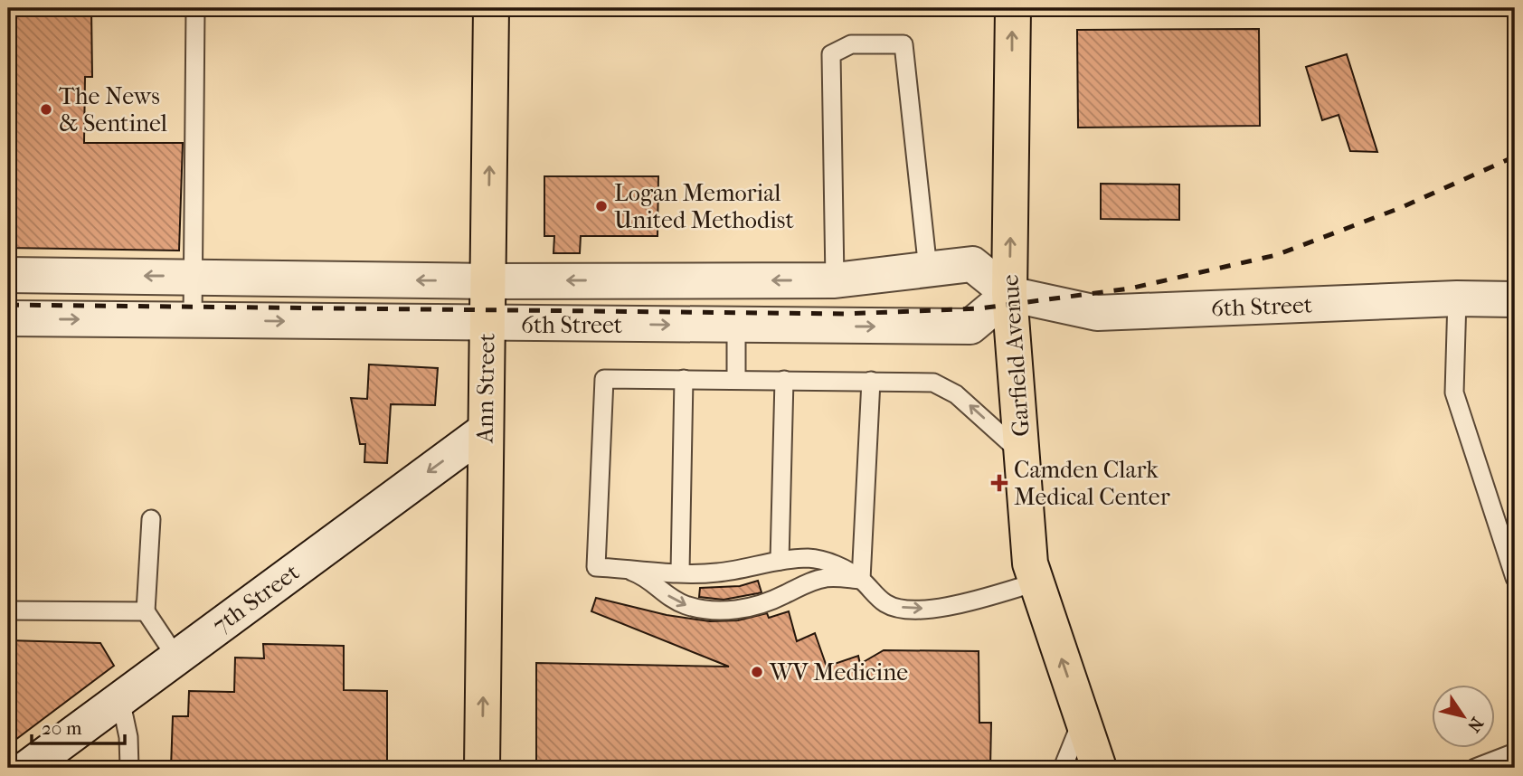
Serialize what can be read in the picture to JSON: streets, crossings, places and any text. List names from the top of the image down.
{
  "streets": {
    "main road": ["Garfield Avenue", "Ann Street"],
    "street": ["6th Street", "7th Street"]
  },
  "crossings": [
    ["6th Street", "Garfield Avenue"],
    ["6th Street", "Ann Street"],
    ["Ann Street", "7th Street"]
  ],
  "one_way": ["Garfield Avenue", "Ann Street", "7th Street"],
  "places": {
    "other": ["The News & Sentinel", "Logan Memorial United Methodist", "WV Medicine"],
    "health": ["Camden Clark Medical Center"]
  },
  "scale_bar": "20 m",
  "north": "bottom right"
}
